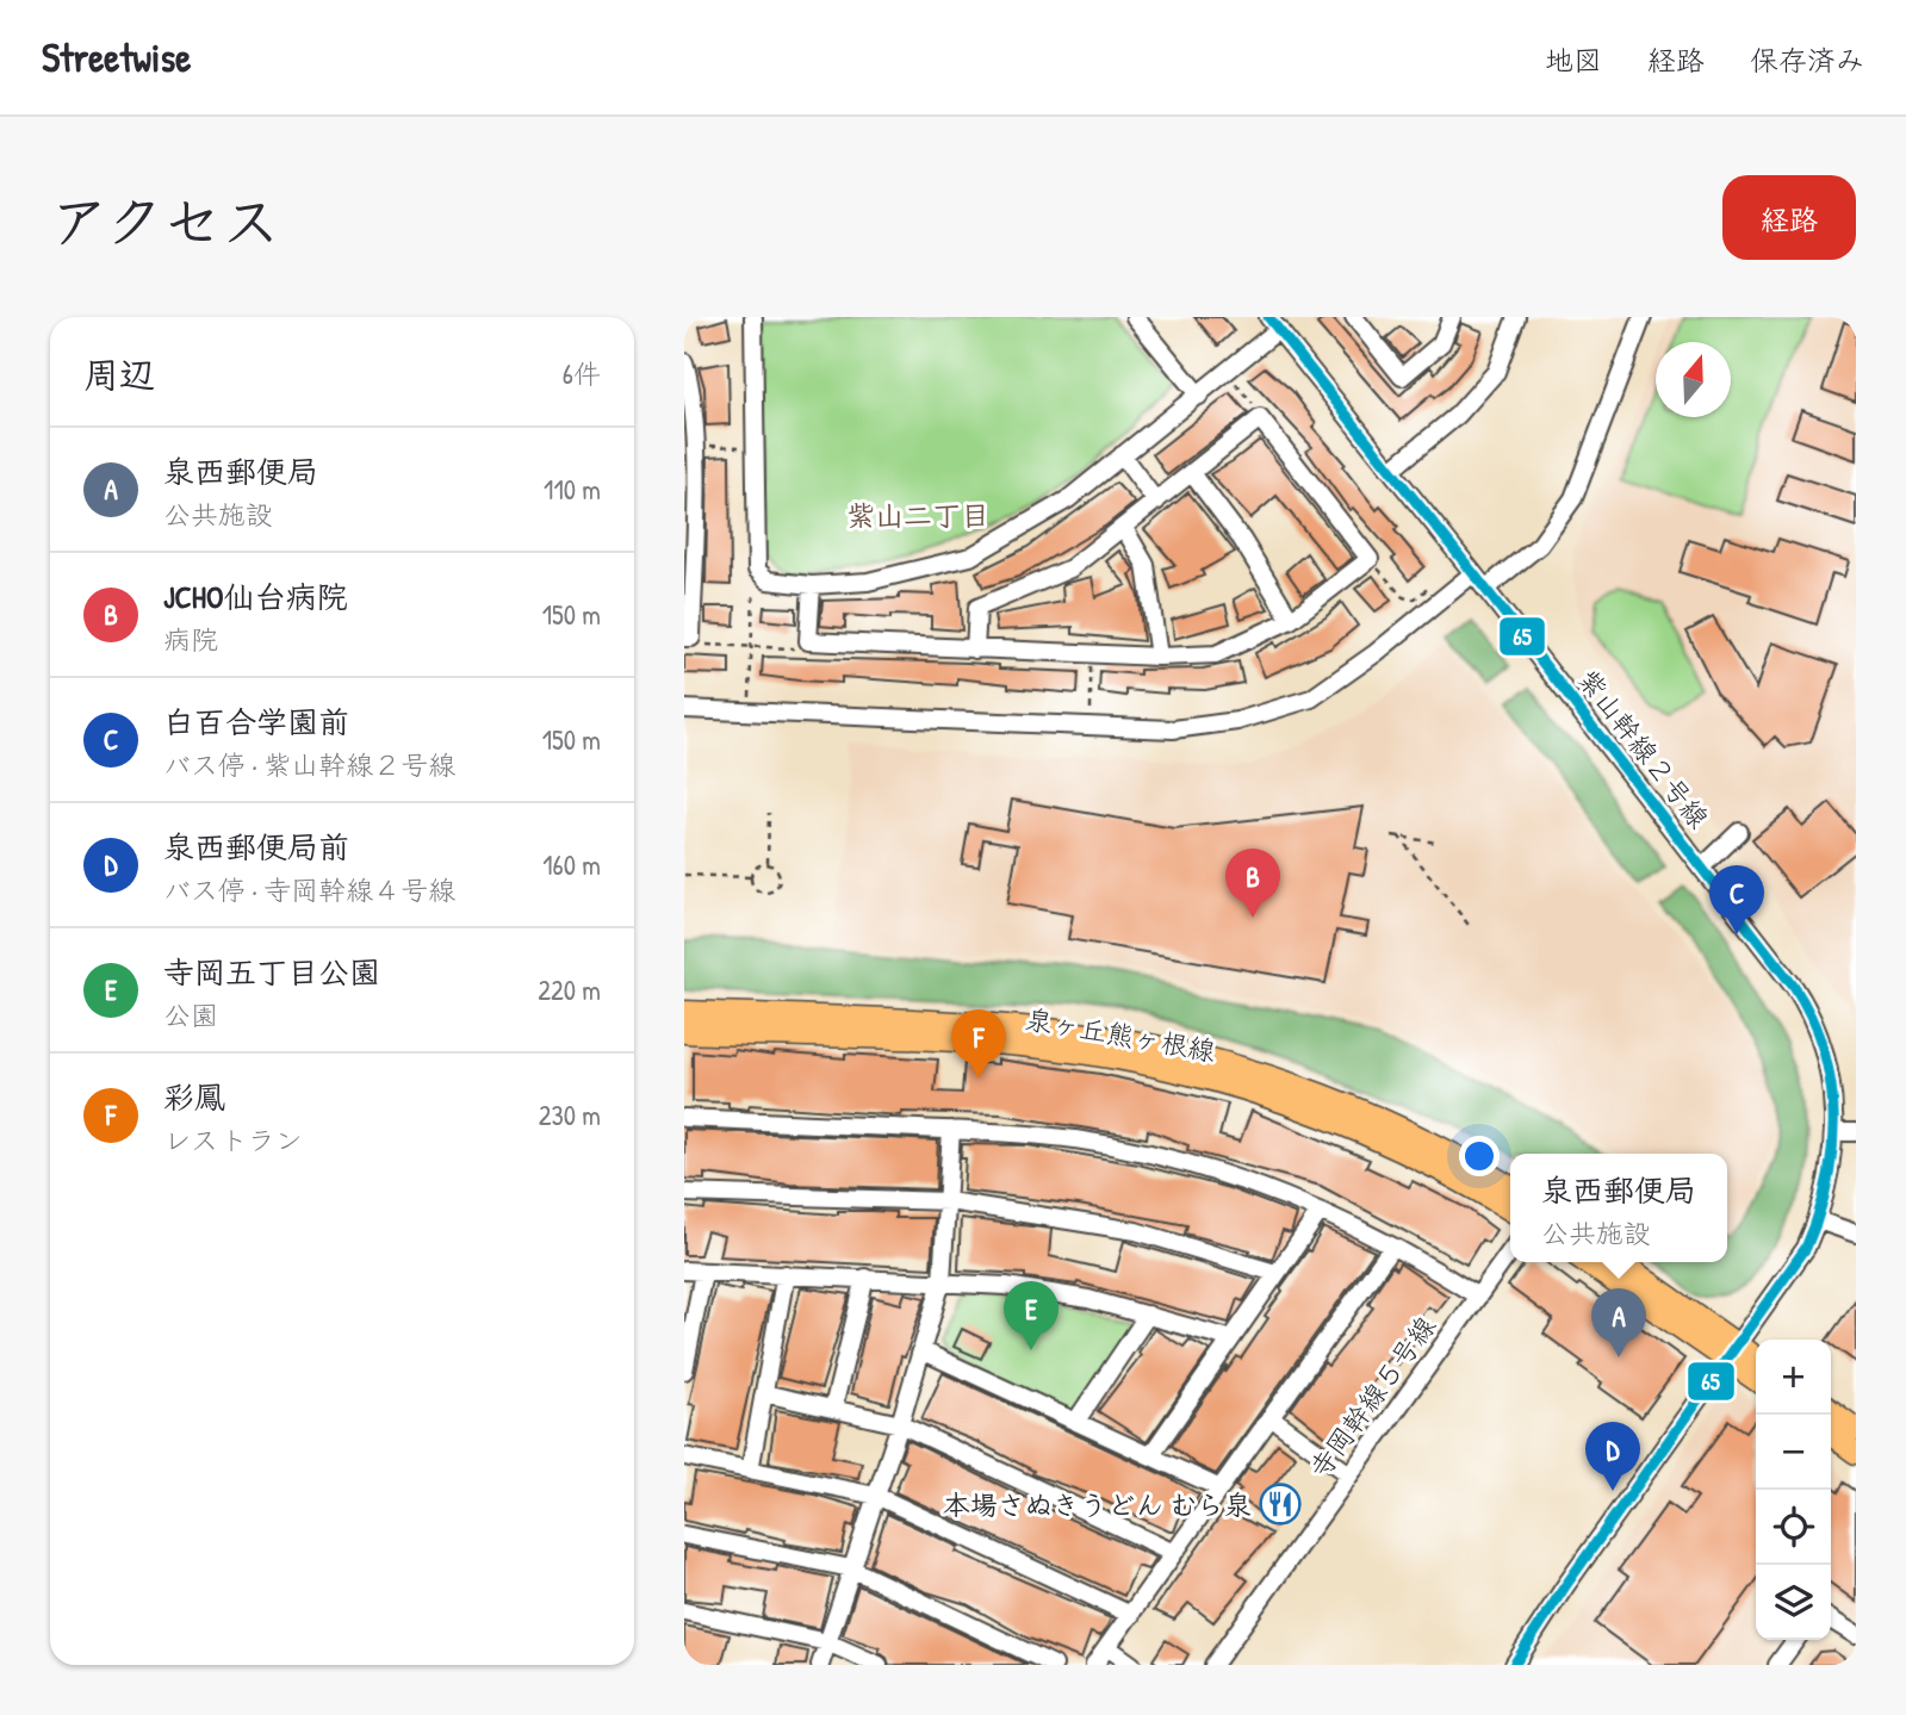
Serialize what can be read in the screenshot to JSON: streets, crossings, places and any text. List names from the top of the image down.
{
  "streets": {
    "main road": ["泉ヶ丘熊ヶ根線"],
    "street": ["紫山幹線２号線", "寺岡幹線５号線"]
  },
  "districts": ["紫山二丁目"],
  "places": {
    "restaurant": ["本場さぬきうどん むら泉"]
  },
  "lines": ["transit line 65"],
  "north": "top",
  "page": {
    "header": "Streetwise",
    "nav": ["地図", "経路", "保存済み"],
    "title": "アクセス",
    "buttons": "経路",
    "heading": ["周辺", "6件"],
    "list": [
      {
        "mark": "A",
        "name": "泉西郵便局",
        "note": "公共施設",
        "value": "110 m"
      },
      {
        "mark": "B",
        "name": "JCHO仙台病院",
        "note": "病院",
        "value": "150 m"
      },
      {
        "mark": "C",
        "name": "白百合学園前",
        "note": "バス停 · 紫山幹線２号線",
        "value": "150 m"
      },
      {
        "mark": "D",
        "name": "泉西郵便局前",
        "note": "バス停 · 寺岡幹線４号線",
        "value": "160 m"
      },
      {
        "mark": "E",
        "name": "寺岡五丁目公園",
        "note": "公園",
        "value": "220 m"
      },
      {
        "mark": "F",
        "name": "彩鳳",
        "note": "レストラン",
        "value": "230 m"
      }
    ],
    "pins": [
      "B",
      "C",
      "F",
      "E",
      "A",
      "D"
    ],
    "popup": ["泉西郵便局", "公共施設"],
    "map_buttons": ["+", "−"]
  }
}
